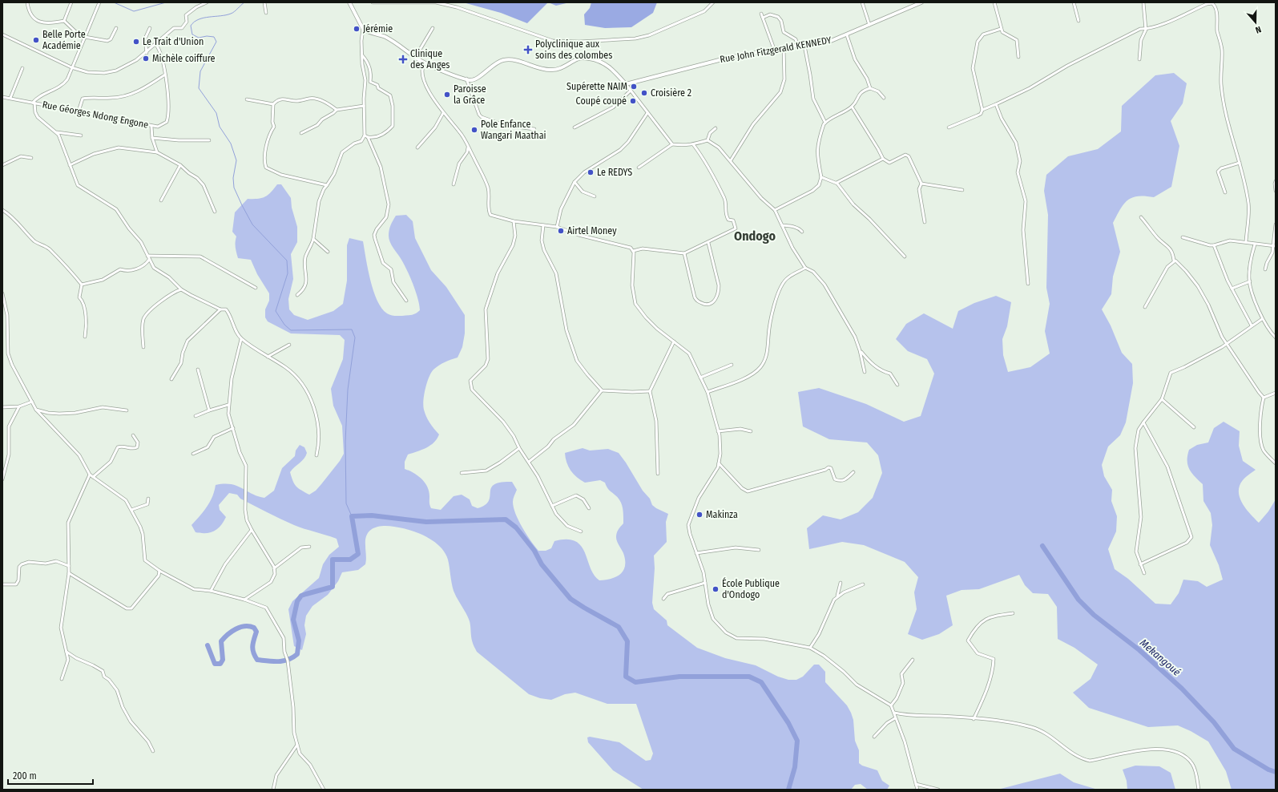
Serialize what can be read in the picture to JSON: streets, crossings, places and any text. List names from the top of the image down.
{
  "streets": {
    "street": ["Rue John Fitzgerald KENNEDY", "Rue Géorges Ndong Engone"]
  },
  "districts": ["Ondogo"],
  "water": ["Mekangoué"],
  "places": {
    "other": [
      "Jérémie",
      "Belle Porte Académie",
      "Le Trait d'Union",
      "Michèle coiffure",
      "Supérette NAIM",
      "Croisière 2",
      "Paroisse la Grâce",
      "Coupé coupé",
      "Pole Enfance Wangari Maathai",
      "Le REDYS",
      "Airtel Money",
      "Makinza",
      "École Publique d'Ondogo"
    ],
    "health": ["Polyclinique aux soins des colombes", "Clinique des Anges"]
  },
  "scale_bar": "200 m",
  "north": "bottom"
}
